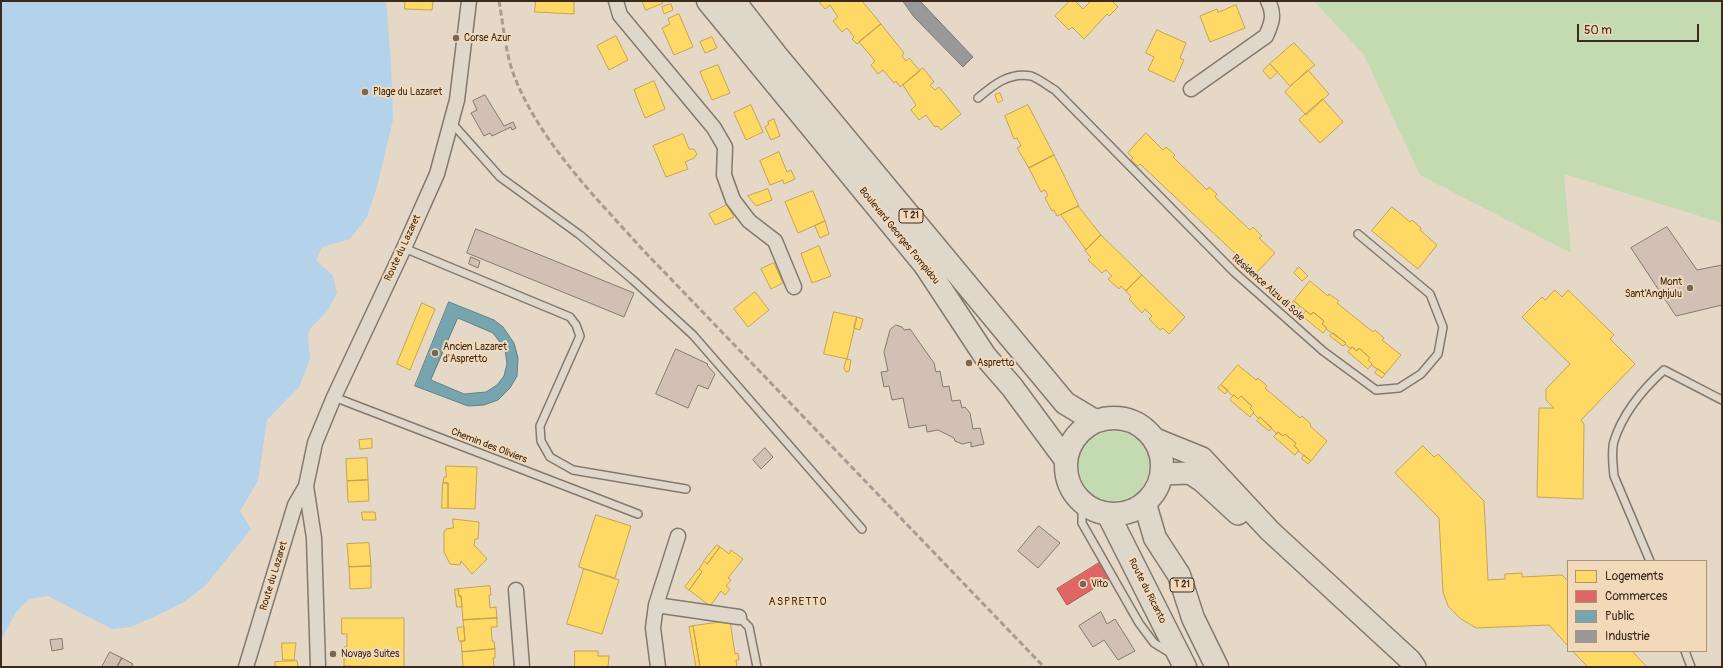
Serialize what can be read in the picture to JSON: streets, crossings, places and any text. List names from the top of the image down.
{
  "streets": {
    "main road": ["T 21", "Boulevard Georges Pompidou", "Route du Ricanto"],
    "street": ["Route du Lazaret"],
    "lane": ["Résidence Alzu di Sole", "Chemin des Oliviers"]
  },
  "crossings": [
    ["T 21", "Boulevard Georges Pompidou"],
    ["T 21", "Route du Ricanto"],
    ["Boulevard Georges Pompidou", "Route du Ricanto"],
    ["Route du Lazaret", "Chemin des Oliviers"]
  ],
  "districts": ["ASPRETTO"],
  "places": [
    "Corse Azur",
    "Plage du Lazaret",
    "Mont Sant’Anghjulu",
    "Ancien Lazaret d'Aspretto",
    "Aspretto",
    "Vito",
    "Novaya Suites"
  ],
  "legend": [
    "Logements",
    "Commerces",
    "Public",
    "Industrie"
  ],
  "scale_bar": "50 m"
}
